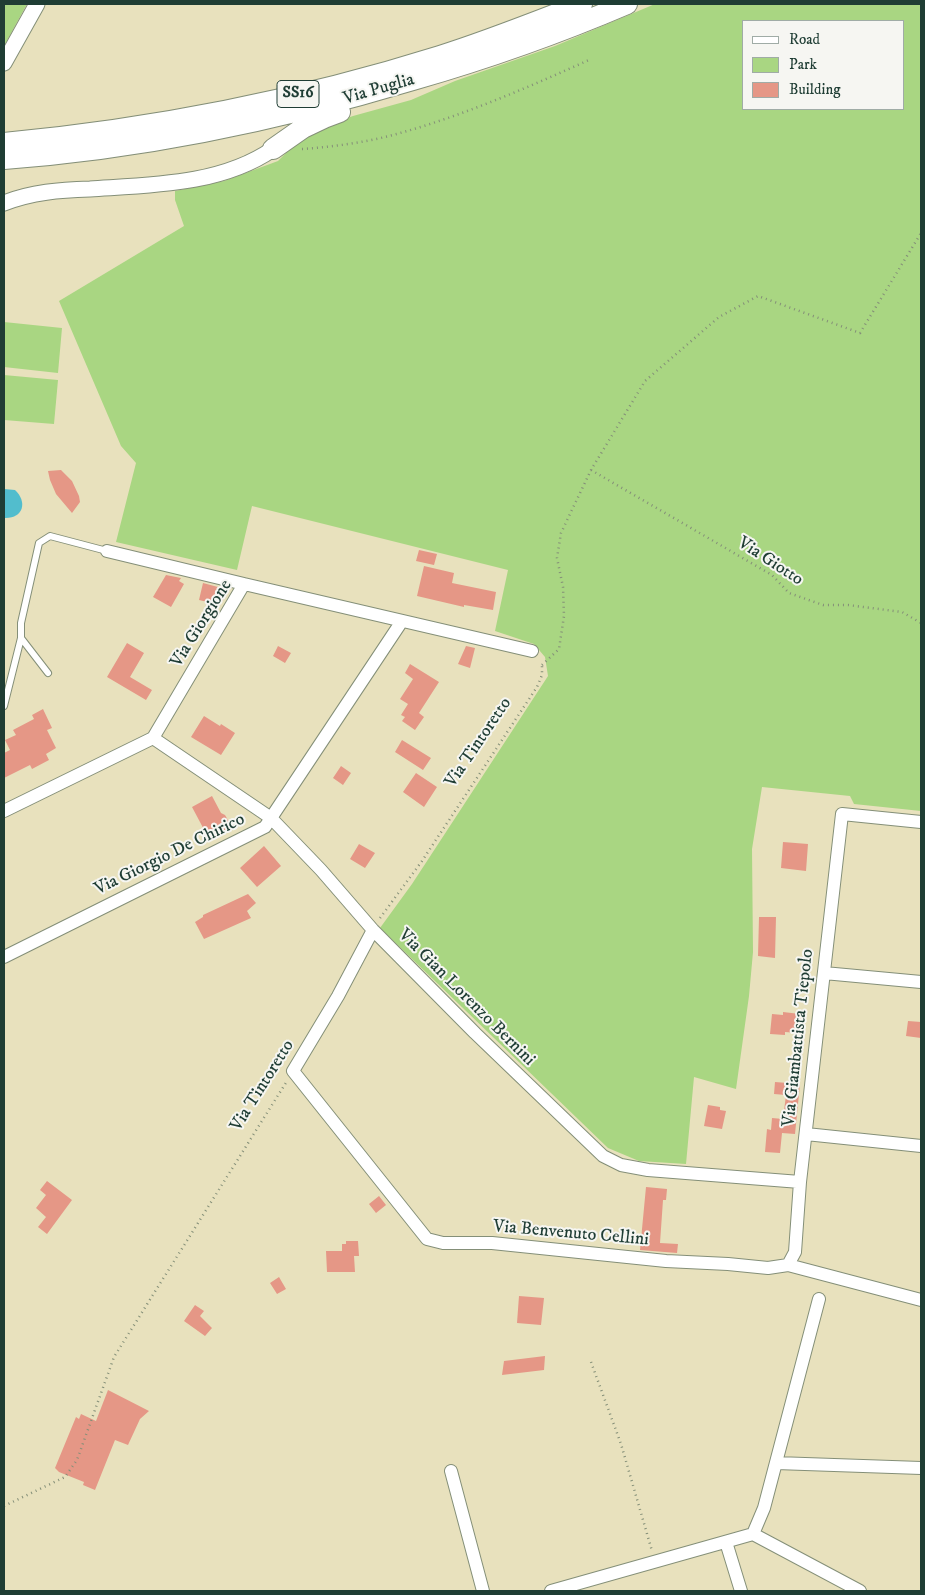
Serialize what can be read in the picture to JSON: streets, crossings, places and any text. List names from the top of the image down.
{
  "streets": {
    "highway": ["Via Puglia", "SS16"],
    "street": [
      "Via Giorgione",
      "Via Tintoretto",
      "Via Giorgio De Chirico",
      "Via Gian Lorenzo Bernini",
      "Via Giambattista Tiepolo",
      "Via Benvenuto Cellini"
    ],
    "path": ["Via Giotto"]
  },
  "crossings": [
    ["Via Giotto", "Via Tintoretto"],
    ["Via Giorgione", "Via Giorgio De Chirico"],
    ["Via Giorgione", "Via Gian Lorenzo Bernini"],
    ["Via Tintoretto", "Via Gian Lorenzo Bernini"],
    ["Via Tintoretto", "Via Benvenuto Cellini"],
    ["Via Giorgio De Chirico", "Via Gian Lorenzo Bernini"],
    ["Via Gian Lorenzo Bernini", "Via Giambattista Tiepolo"],
    ["Via Giambattista Tiepolo", "Via Benvenuto Cellini"]
  ],
  "legend": ["Road", "Park", "Building"]
}
